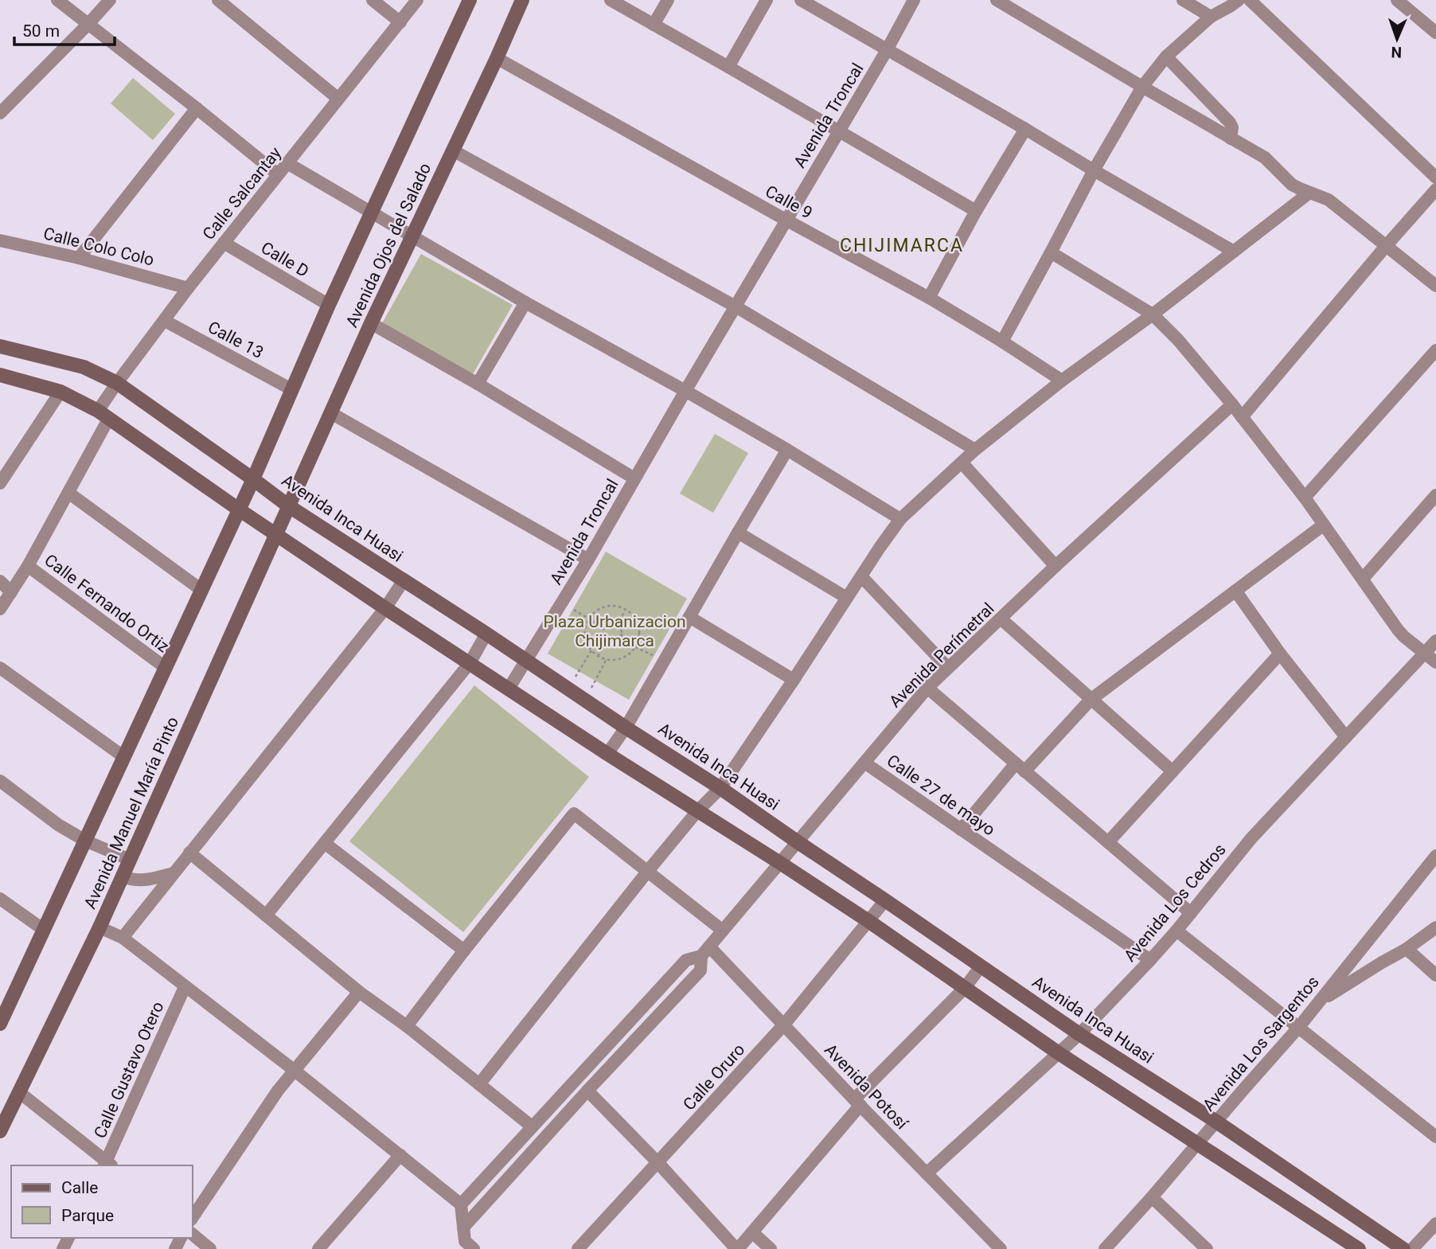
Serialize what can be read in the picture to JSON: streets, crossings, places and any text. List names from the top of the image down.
{
  "streets": {
    "street": [
      "Avenida Troncal",
      "Calle Salcantay",
      "Calle 9",
      "Avenida Ojos del Salado",
      "Calle Colo Colo",
      "Calle D",
      "Calle 13",
      "Avenida Inca Huasi",
      "Calle Fernando Ortiz",
      "Avenida Perímetral",
      "Calle 27 de mayo",
      "Avenida Manuel María Pinto",
      "Avenida Los Cedros",
      "Avenida Los Sargentos",
      "Calle Gustavo Otero",
      "Calle Oruro",
      "Avenida Potosí"
    ]
  },
  "crossings": [
    ["Avenida Troncal", "Calle 9"],
    ["Avenida Troncal", "Avenida Inca Huasi"],
    ["Calle Salcantay", "Calle Colo Colo"],
    ["Calle Salcantay", "Calle D"],
    ["Calle Salcantay", "Calle 13"],
    ["Calle Salcantay", "Avenida Inca Huasi"],
    ["Calle Salcantay", "Calle Fernando Ortiz"],
    ["Calle 9", "Avenida Ojos del Salado"],
    ["Avenida Ojos del Salado", "Calle D"],
    ["Avenida Ojos del Salado", "Calle 13"],
    ["Avenida Ojos del Salado", "Avenida Inca Huasi"],
    ["Avenida Ojos del Salado", "Avenida Manuel María Pinto"],
    ["Avenida Inca Huasi", "Avenida Perímetral"],
    ["Avenida Inca Huasi", "Avenida Manuel María Pinto"],
    ["Avenida Inca Huasi", "Avenida Los Cedros"],
    ["Avenida Inca Huasi", "Avenida Los Sargentos"],
    ["Avenida Inca Huasi", "Calle Oruro"],
    ["Calle Fernando Ortiz", "Avenida Manuel María Pinto"],
    ["Avenida Perímetral", "Calle 27 de mayo"],
    ["Avenida Perímetral", "Avenida Potosí"],
    ["Calle 27 de mayo", "Avenida Los Cedros"],
    ["Avenida Los Cedros", "Avenida Potosí"],
    ["Calle Oruro", "Avenida Potosí"]
  ],
  "districts": ["CHIJIMARCA"],
  "parks": ["Plaza Urbanizacion Chijimarca"],
  "legend": ["Calle", "Parque"],
  "scale_bar": "50 m",
  "north": "bottom"
}
